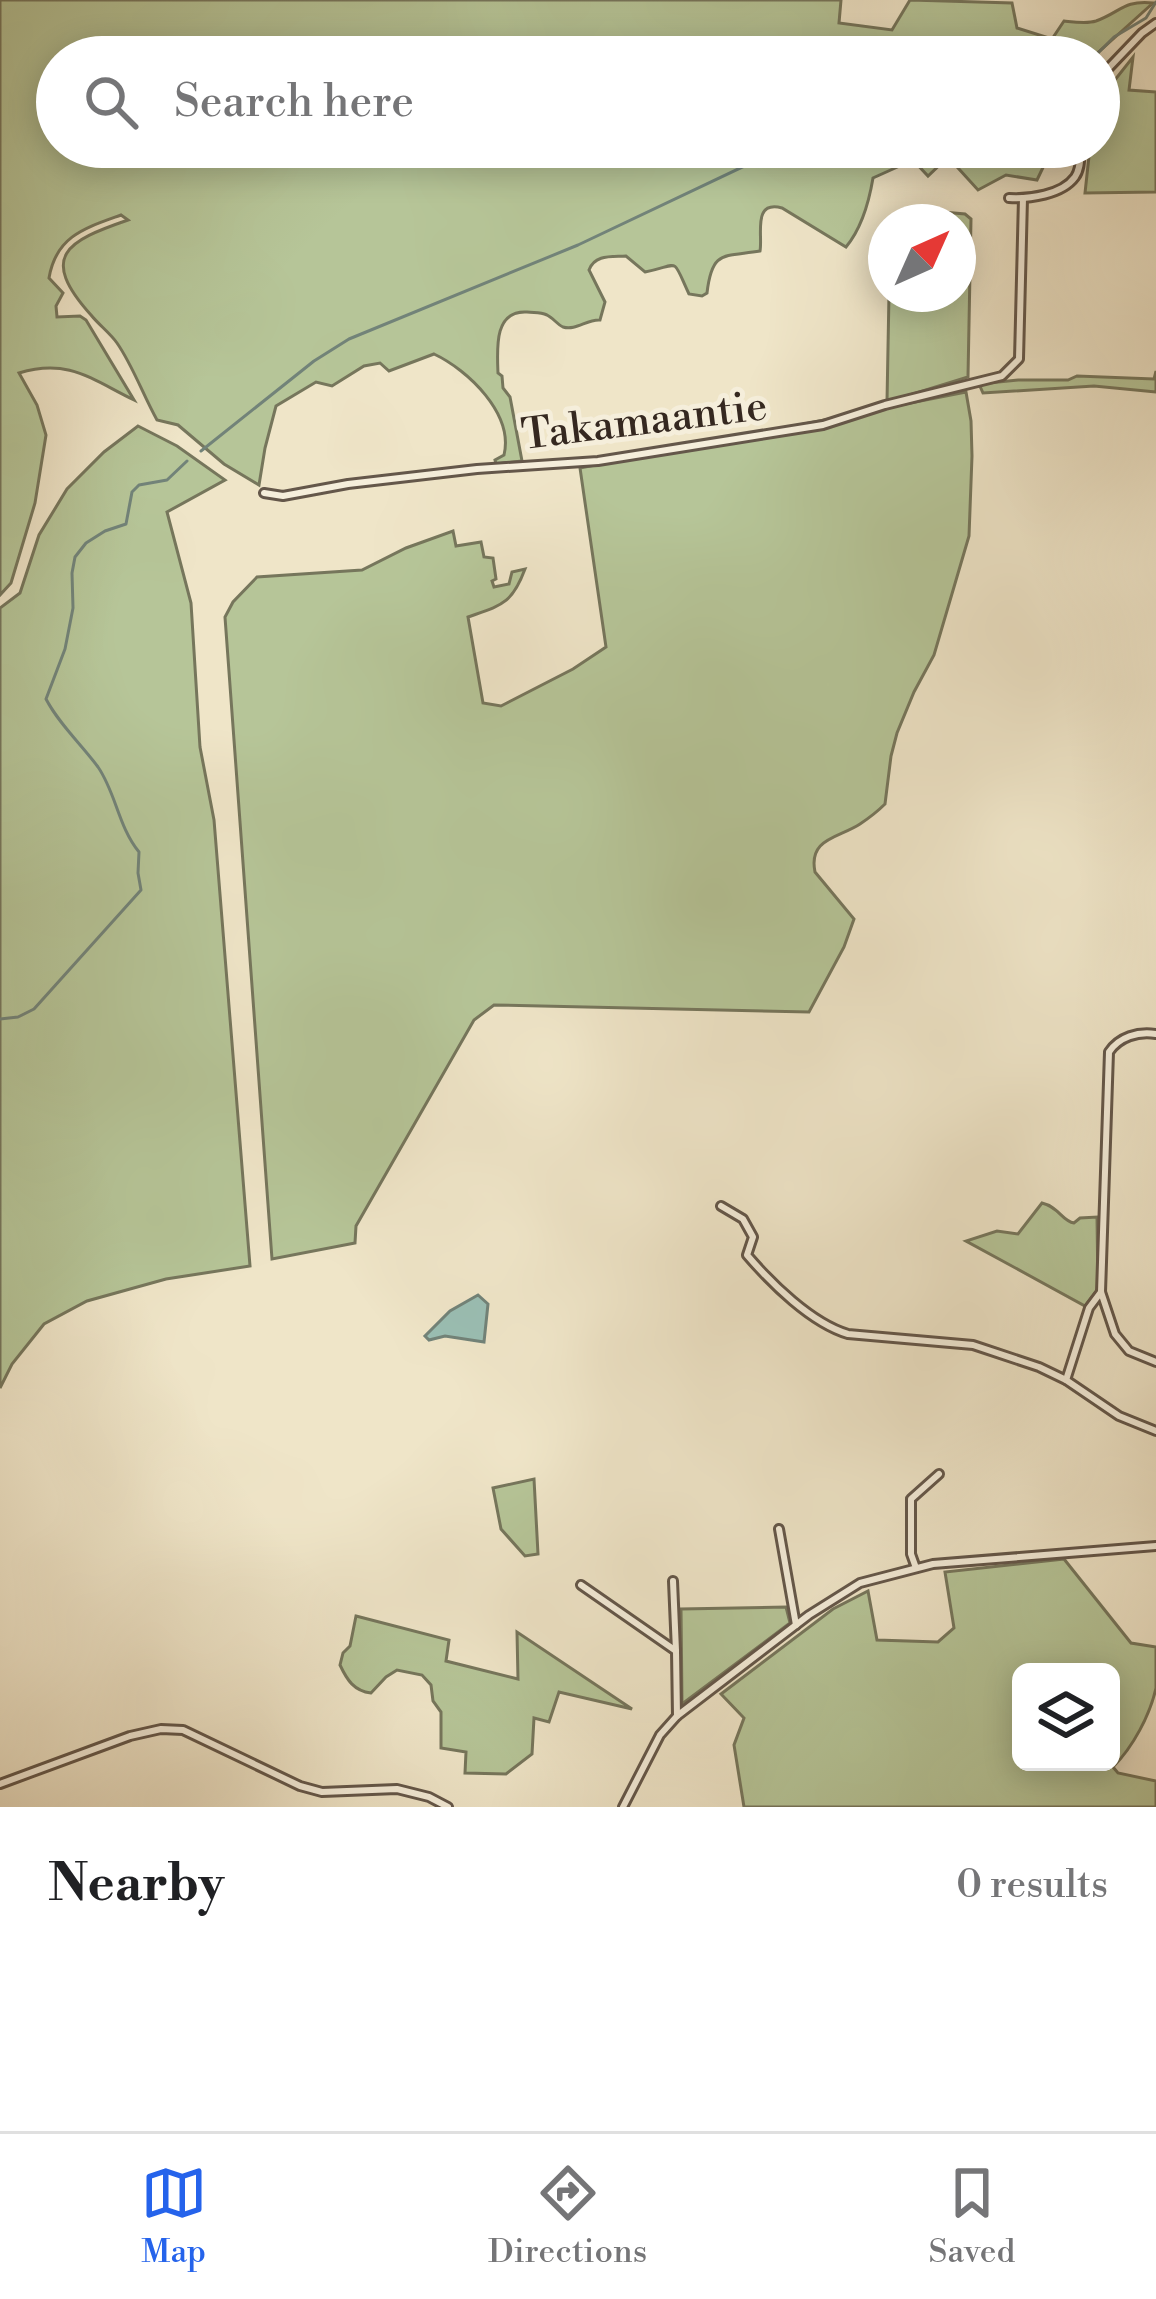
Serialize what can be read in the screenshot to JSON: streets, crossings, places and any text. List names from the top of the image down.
{
  "streets": {
    "street": ["Takamaantie"]
  },
  "north": "top right",
  "page": {
    "search": "Search here",
    "heading": ["Nearby", "0 results"],
    "nav": ["Map", "Directions", "Saved"]
  }
}
